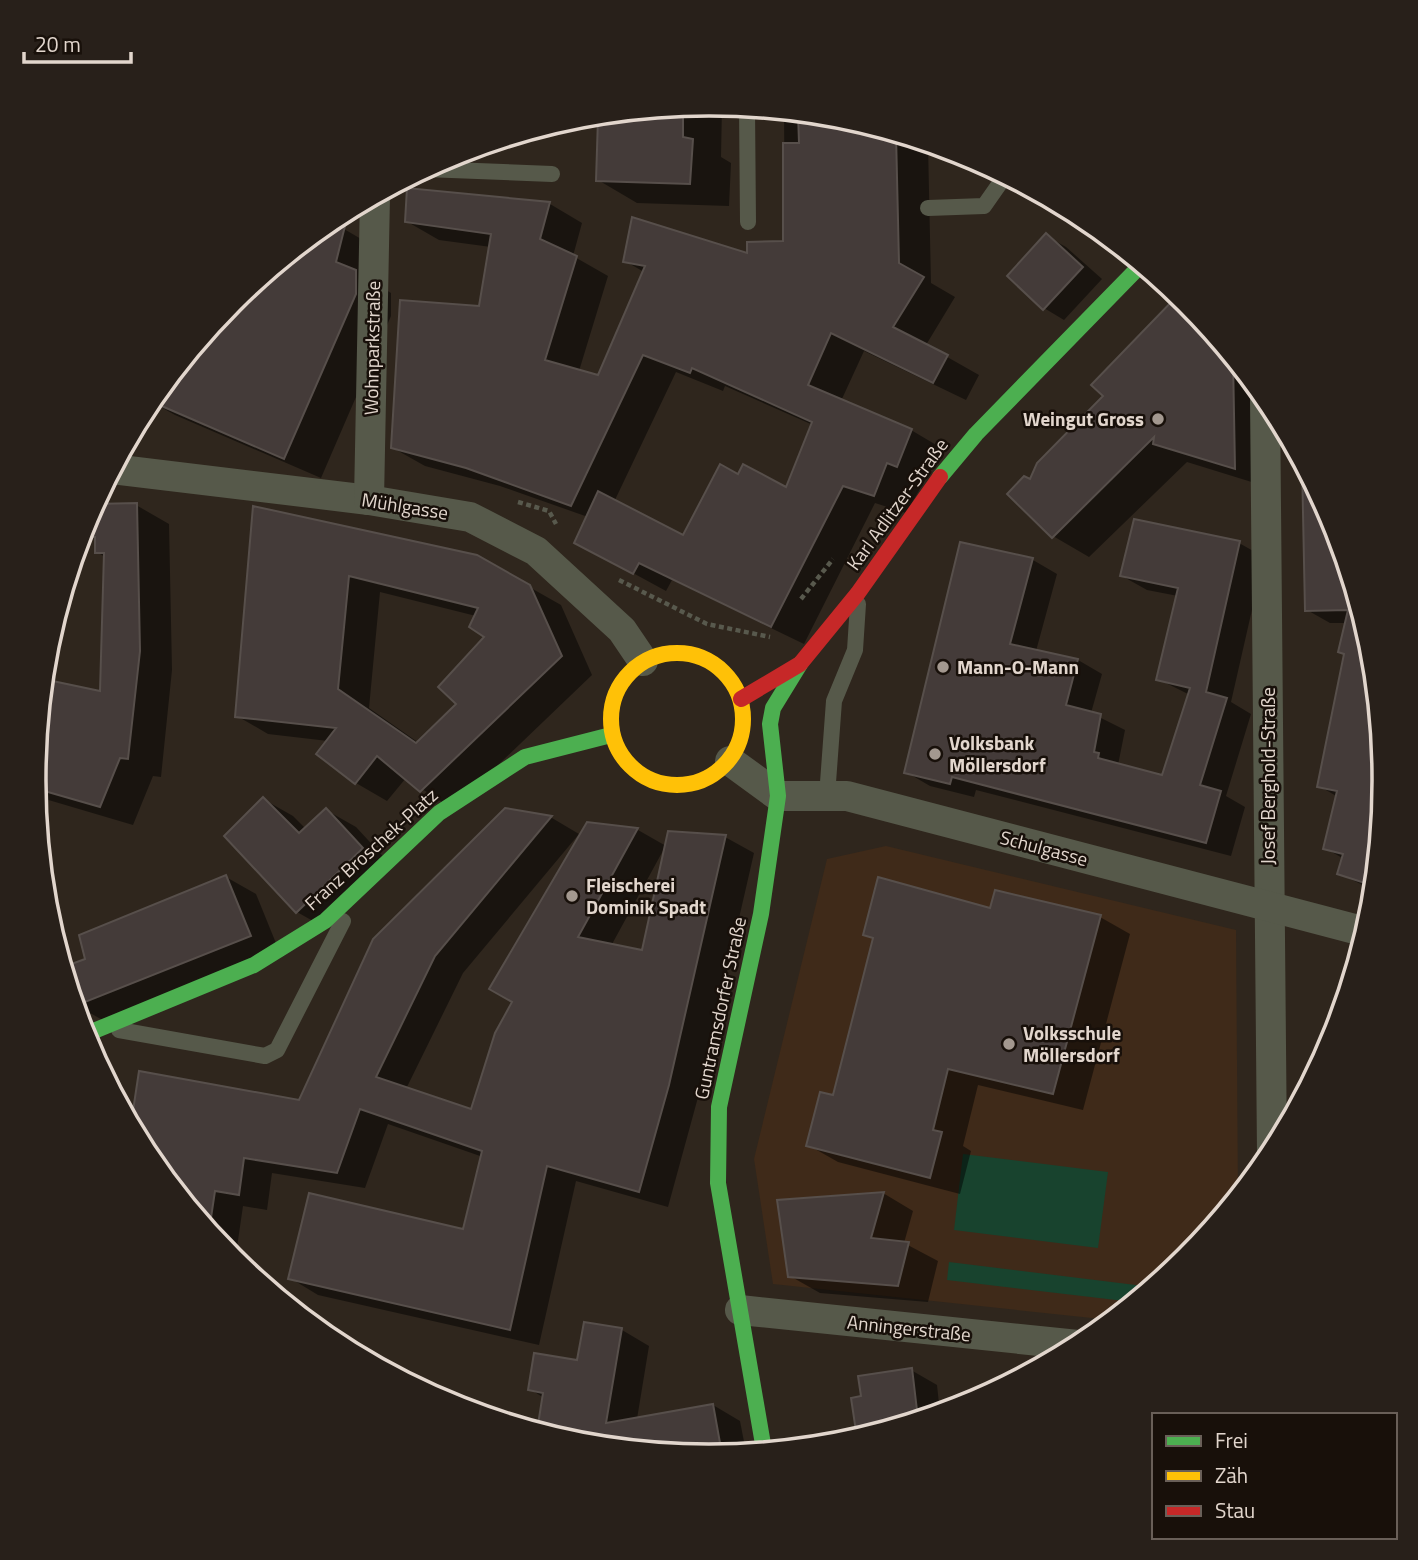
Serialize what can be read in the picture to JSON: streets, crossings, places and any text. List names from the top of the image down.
{
  "streets": {
    "street": [
      "Wohnparkstraße",
      "Karl Adlitzer-Straße",
      "Mühlgasse",
      "Josef Berghold-Straße",
      "Schulgasse",
      "Franz Broschek-Platz",
      "Guntramsdorfer Straße",
      "Anningerstraße"
    ]
  },
  "crossings": [
    ["Wohnparkstraße", "Mühlgasse"],
    ["Karl Adlitzer-Straße", "Mühlgasse"],
    ["Karl Adlitzer-Straße", "Franz Broschek-Platz"],
    ["Karl Adlitzer-Straße", "Guntramsdorfer Straße"],
    ["Mühlgasse", "Franz Broschek-Platz"],
    ["Josef Berghold-Straße", "Schulgasse"],
    ["Schulgasse", "Guntramsdorfer Straße"],
    ["Guntramsdorfer Straße", "Anningerstraße"]
  ],
  "places": [
    "Weingut Gross",
    "Mann-O-Mann",
    "Volksbank Möllersdorf",
    "Fleischerei Dominik Spadt",
    "Volksschule Möllersdorf"
  ],
  "legend": ["Frei", "Zäh", "Stau"],
  "scale_bar": "20 m"
}
